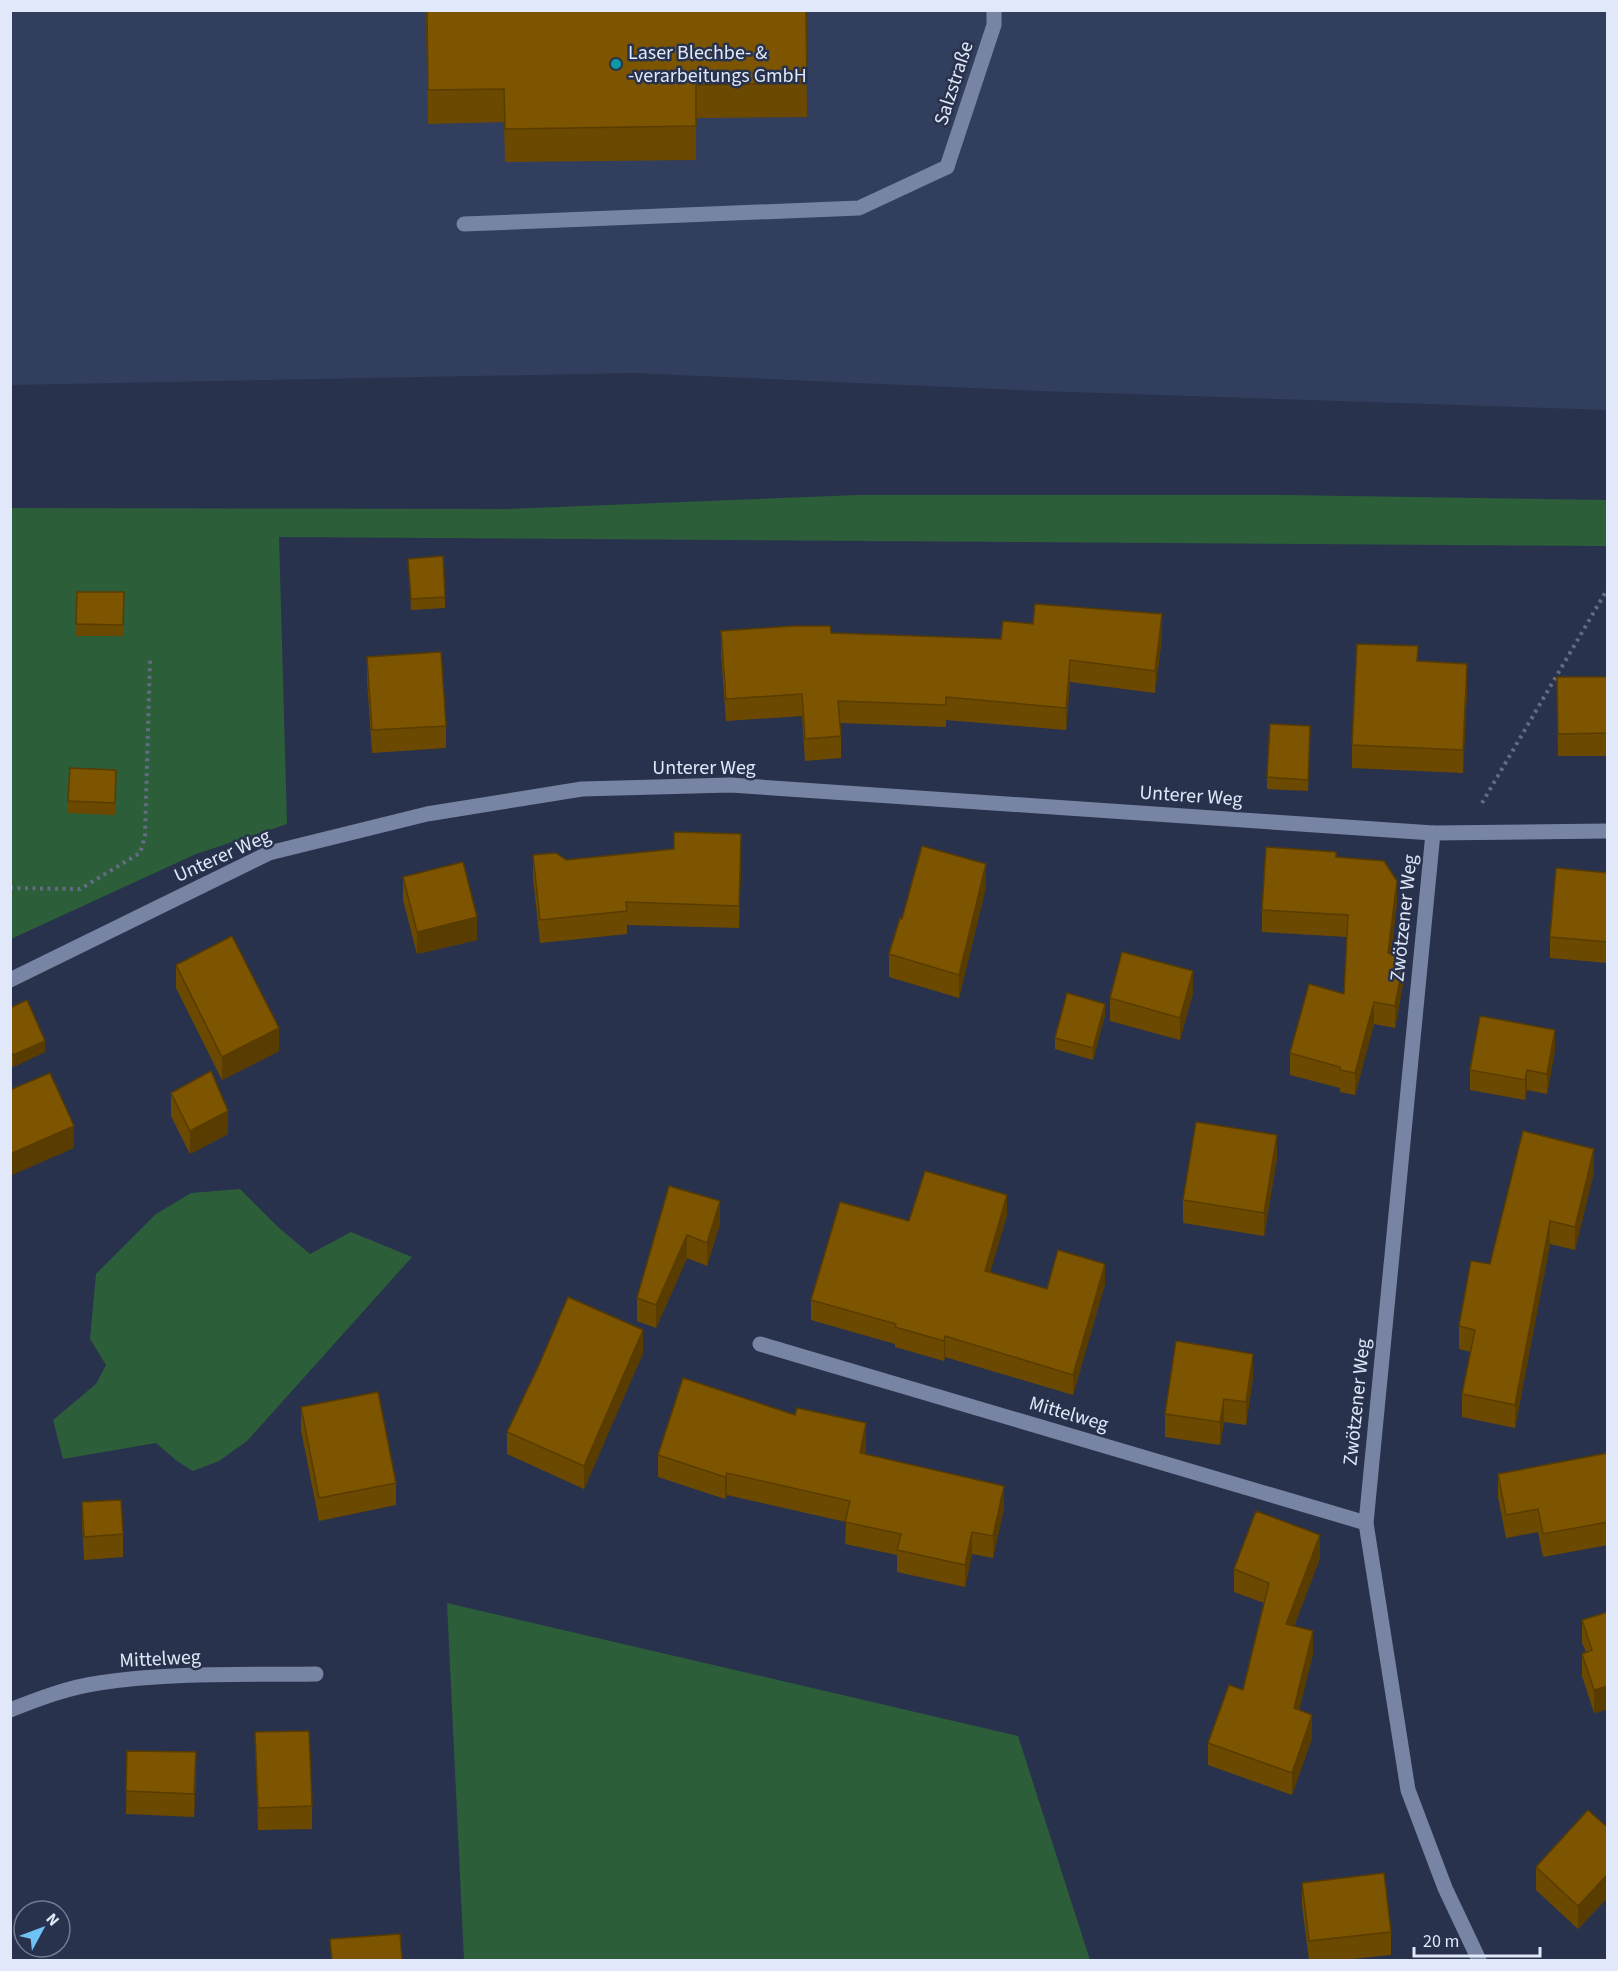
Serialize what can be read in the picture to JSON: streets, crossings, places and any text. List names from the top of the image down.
{
  "streets": {
    "street": [
      "Salzstraße",
      "Unterer Weg",
      "Zwötzener Weg",
      "Mittelweg"
    ]
  },
  "crossings": [
    ["Unterer Weg", "Zwötzener Weg"],
    ["Zwötzener Weg", "Mittelweg"]
  ],
  "places": ["Laser Blechbe- & -verarbeitungs GmbH"],
  "scale_bar": "20 m",
  "north": "top right"
}
